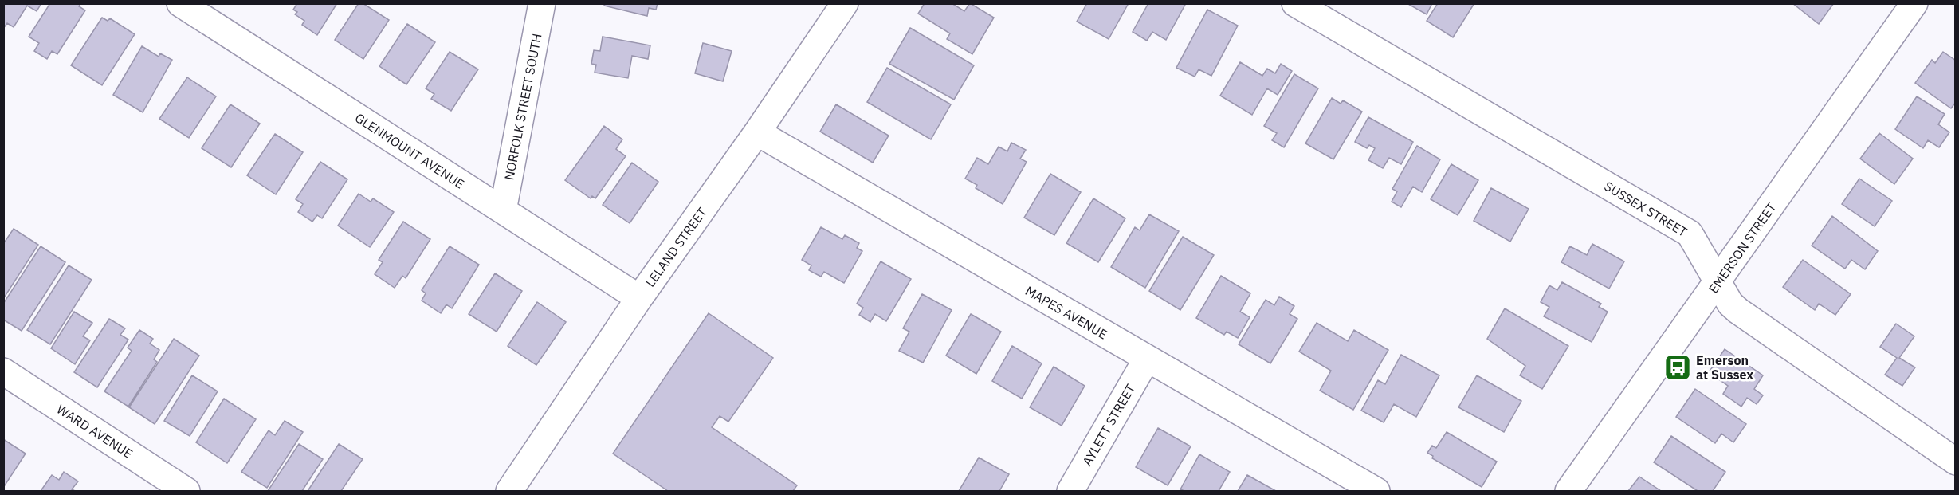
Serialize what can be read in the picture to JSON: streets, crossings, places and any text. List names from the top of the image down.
{
  "streets": {
    "street": [
      "NORFOLK STREET SOUTH",
      "GLENMOUNT AVENUE",
      "SUSSEX STREET",
      "LELAND STREET",
      "EMERSON STREET",
      "MAPES AVENUE",
      "AYLETT STREET",
      "WARD AVENUE"
    ]
  },
  "crossings": [
    ["NORFOLK STREET SOUTH", "GLENMOUNT AVENUE"],
    ["GLENMOUNT AVENUE", "LELAND STREET"],
    ["SUSSEX STREET", "EMERSON STREET"],
    ["LELAND STREET", "MAPES AVENUE"],
    ["MAPES AVENUE", "AYLETT STREET"]
  ],
  "places": {
    "bus stop": ["Emerson at Sussex"]
  }
}
